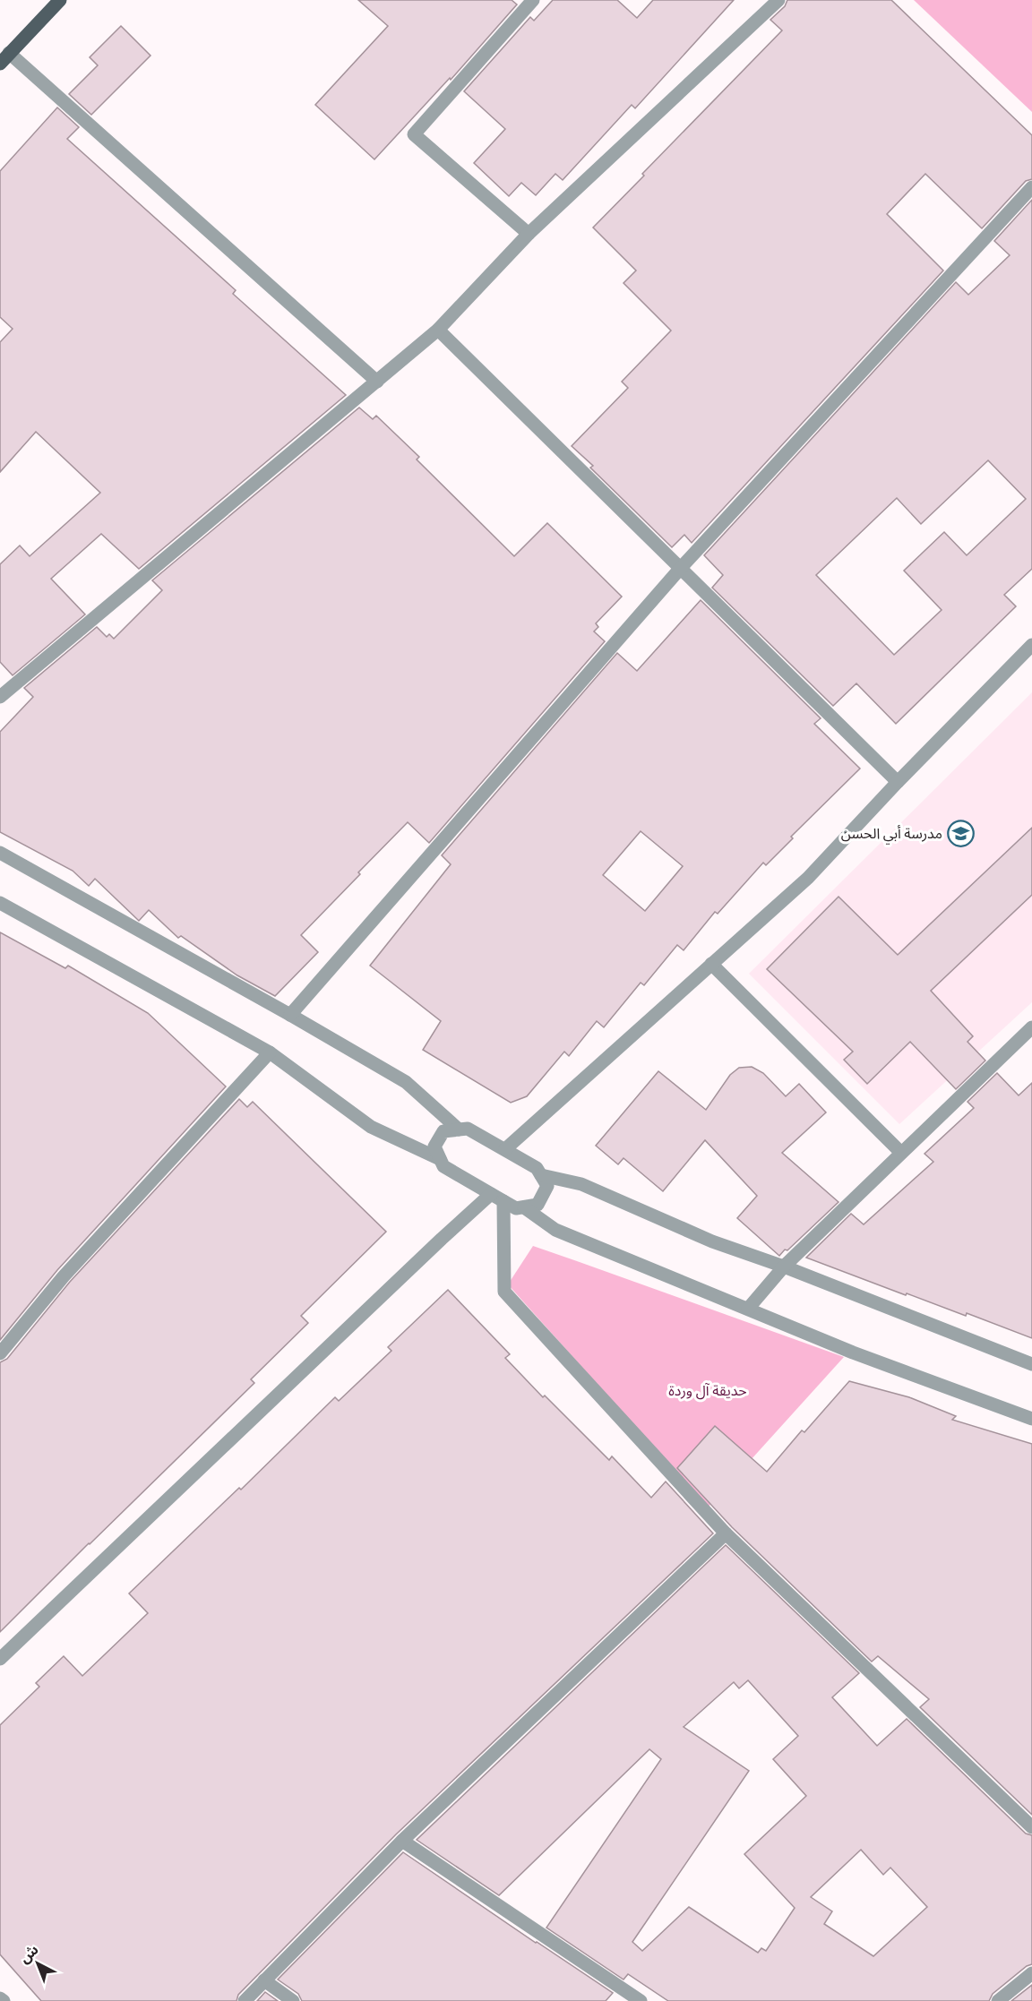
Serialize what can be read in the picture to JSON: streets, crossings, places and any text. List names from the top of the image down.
{
  "parks": ["حديقة آل وردة"],
  "places": {
    "school or university": ["مدرسة أبي الحسن"]
  },
  "north": "top left"
}
